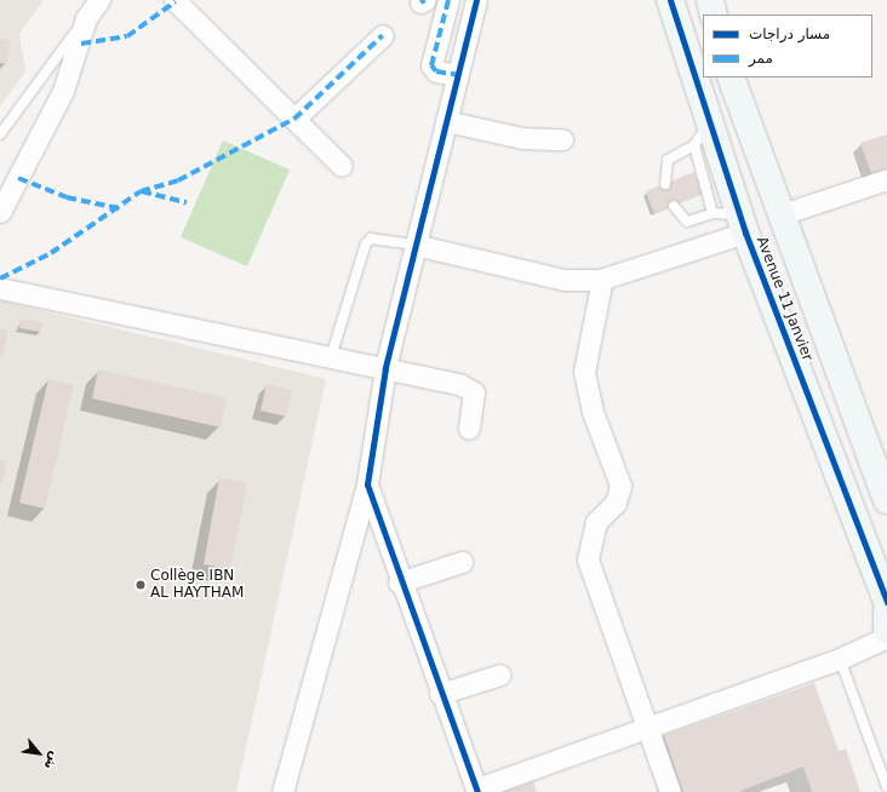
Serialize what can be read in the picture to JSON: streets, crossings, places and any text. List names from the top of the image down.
{
  "streets": {
    "street": ["Avenue 11 Janvier"]
  },
  "places": ["Collège IBN AL HAYTHAM"],
  "legend": ["مسار دراجات", "ممر"],
  "north": "bottom right"
}
